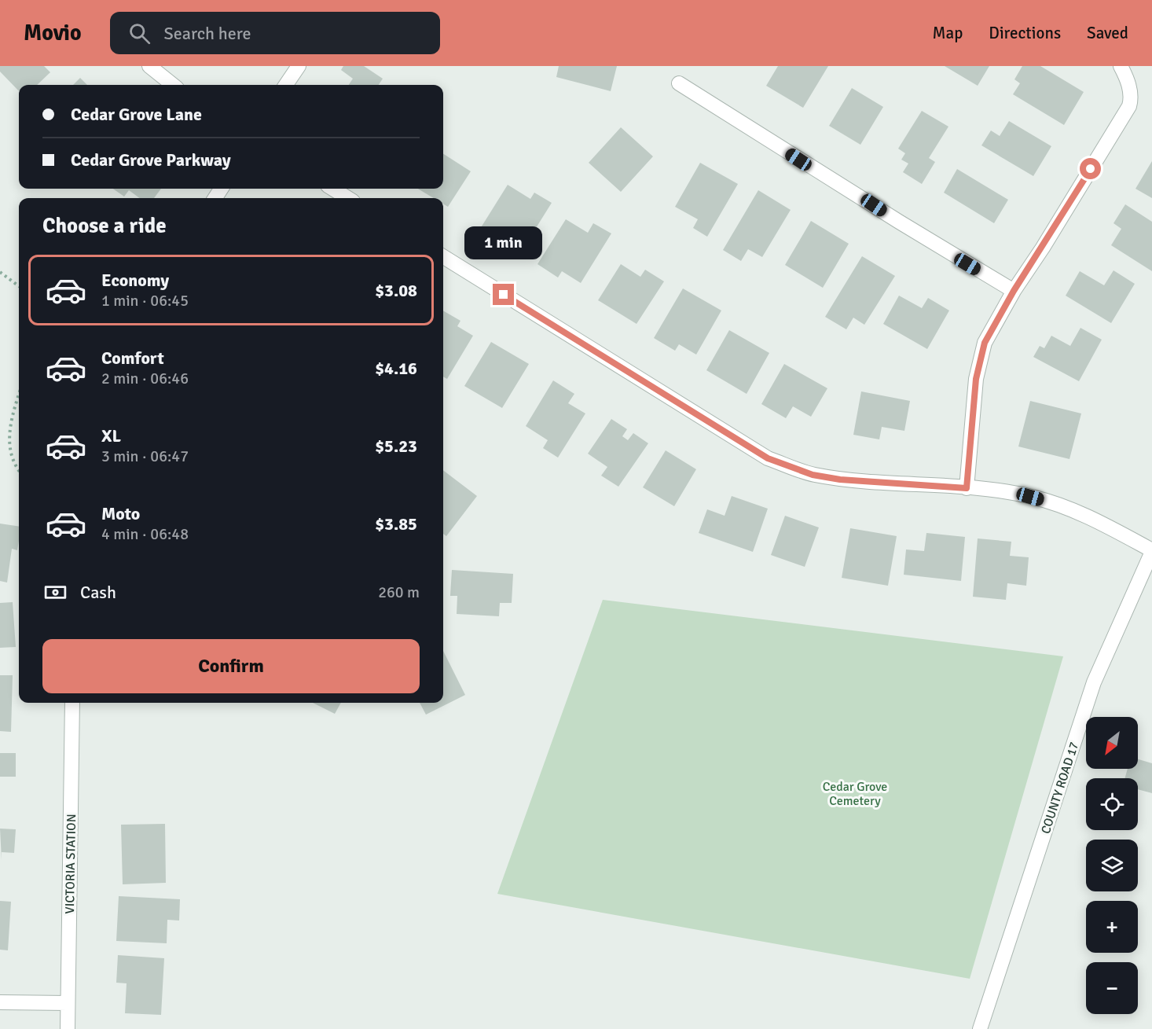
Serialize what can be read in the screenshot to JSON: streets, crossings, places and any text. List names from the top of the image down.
{
  "streets": {
    "street": ["COUNTY ROAD 17", "VICTORIA STATION"]
  },
  "parks": ["Cedar Grove Cemetery"],
  "north": "bottom left",
  "page": {
    "header": "Movio",
    "search": "Search here",
    "nav": ["Map", "Directions", "Saved"],
    "banner": ["Cedar Grove Lane", "Cedar Grove Parkway"],
    "heading": "Choose a ride",
    "bubble": "1 min",
    "list": [
      {
        "name": "Economy",
        "note": "1 min · 06:45",
        "value": "$3.08"
      },
      {
        "name": "Comfort",
        "note": "2 min · 06:46",
        "value": "$4.16"
      },
      {
        "name": "XL",
        "note": "3 min · 06:47",
        "value": "$5.23"
      },
      {
        "name": "Moto",
        "note": "4 min · 06:48",
        "value": "$3.85"
      }
    ],
    "pay": ["Cash", "260 m"],
    "buttons": "Confirm",
    "map_buttons": ["+", "−"]
  }
}
